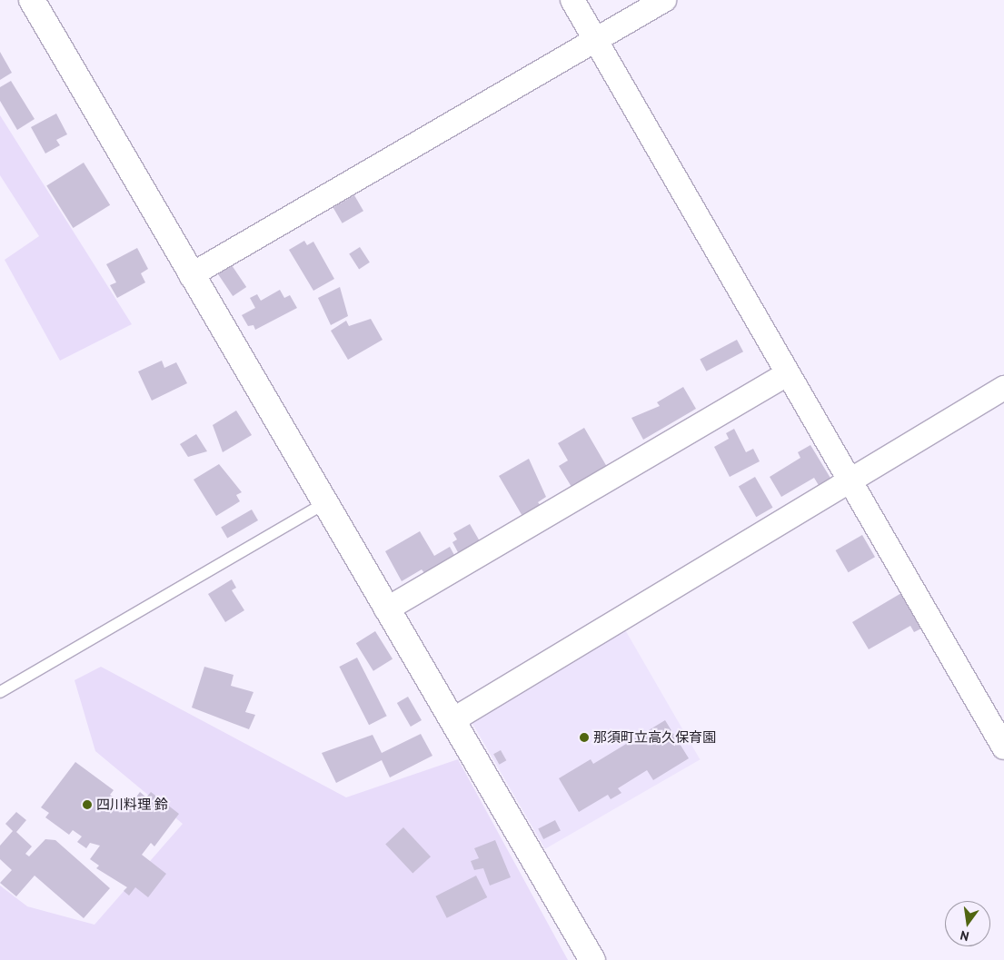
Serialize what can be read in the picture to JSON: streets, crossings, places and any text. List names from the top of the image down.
{
  "places": ["那須町立高久保育園", "四川料理 鈴"],
  "north": "bottom"
}
